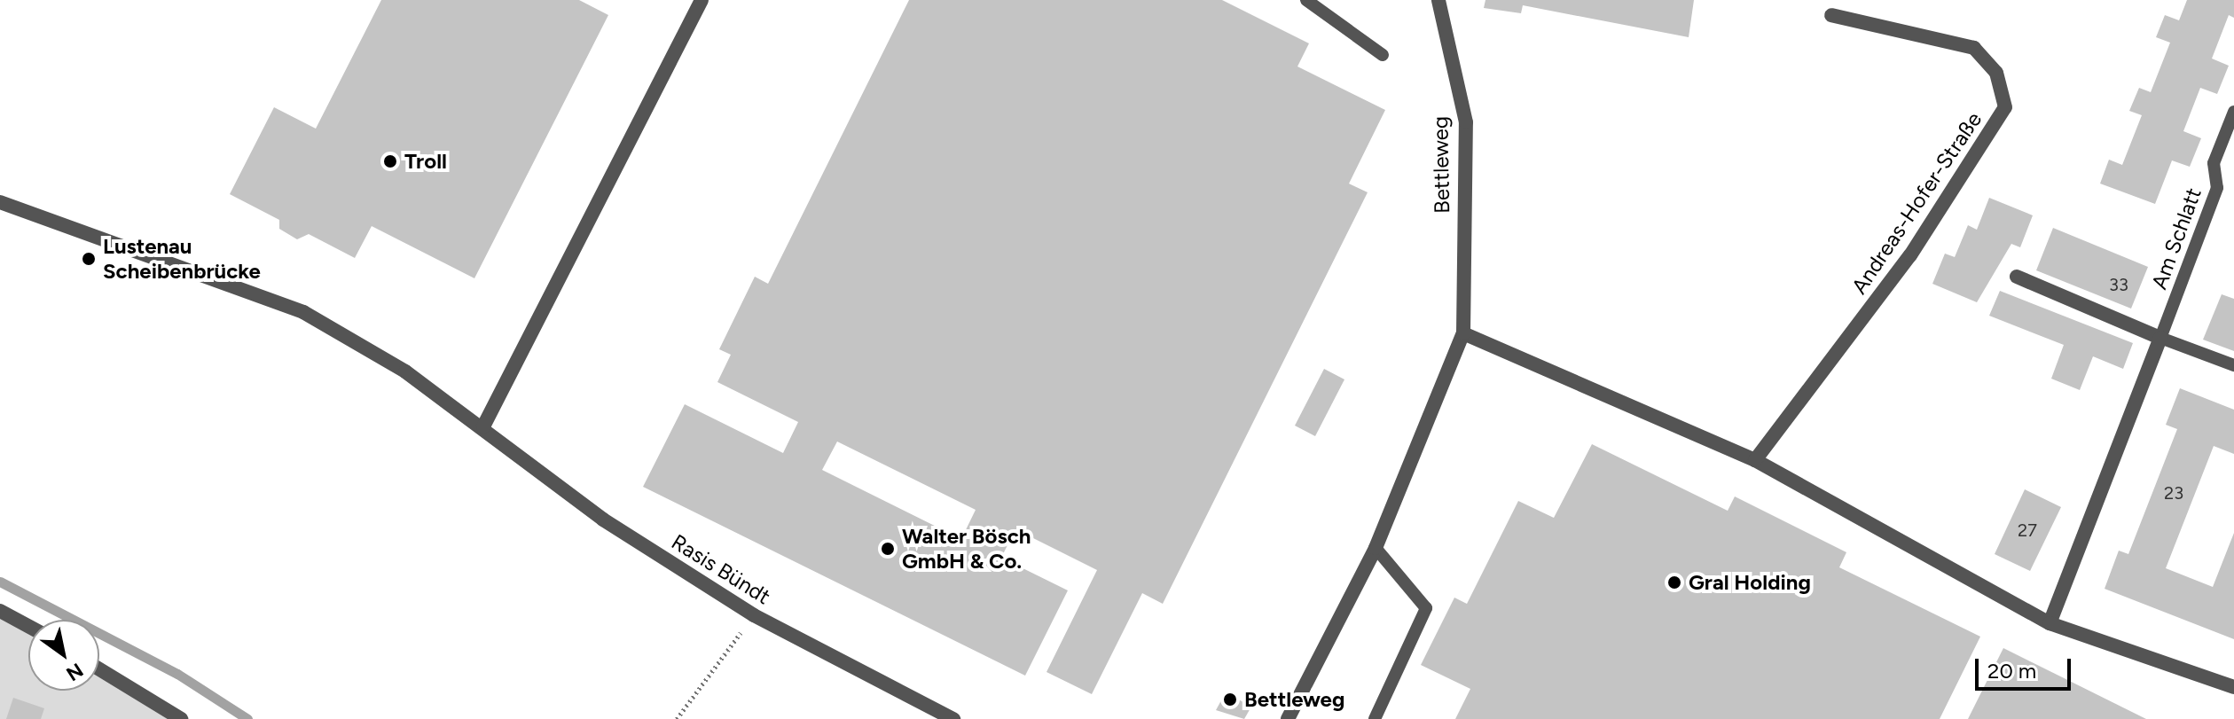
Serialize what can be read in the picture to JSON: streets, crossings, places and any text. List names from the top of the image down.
{
  "streets": {
    "street": ["Bettleweg", "Andreas-Hofer-Straße", "Rasis Bündt"],
    "lane": ["Am Schlatt"]
  },
  "places": [
    "Troll",
    "Lustenau Scheibenbrücke",
    "Walter Bösch GmbH & Co.",
    "Gral Holding",
    "Bettleweg"
  ],
  "house_numbers": ["33", "23", "27"],
  "scale_bar": "20 m",
  "north": "bottom right"
}
